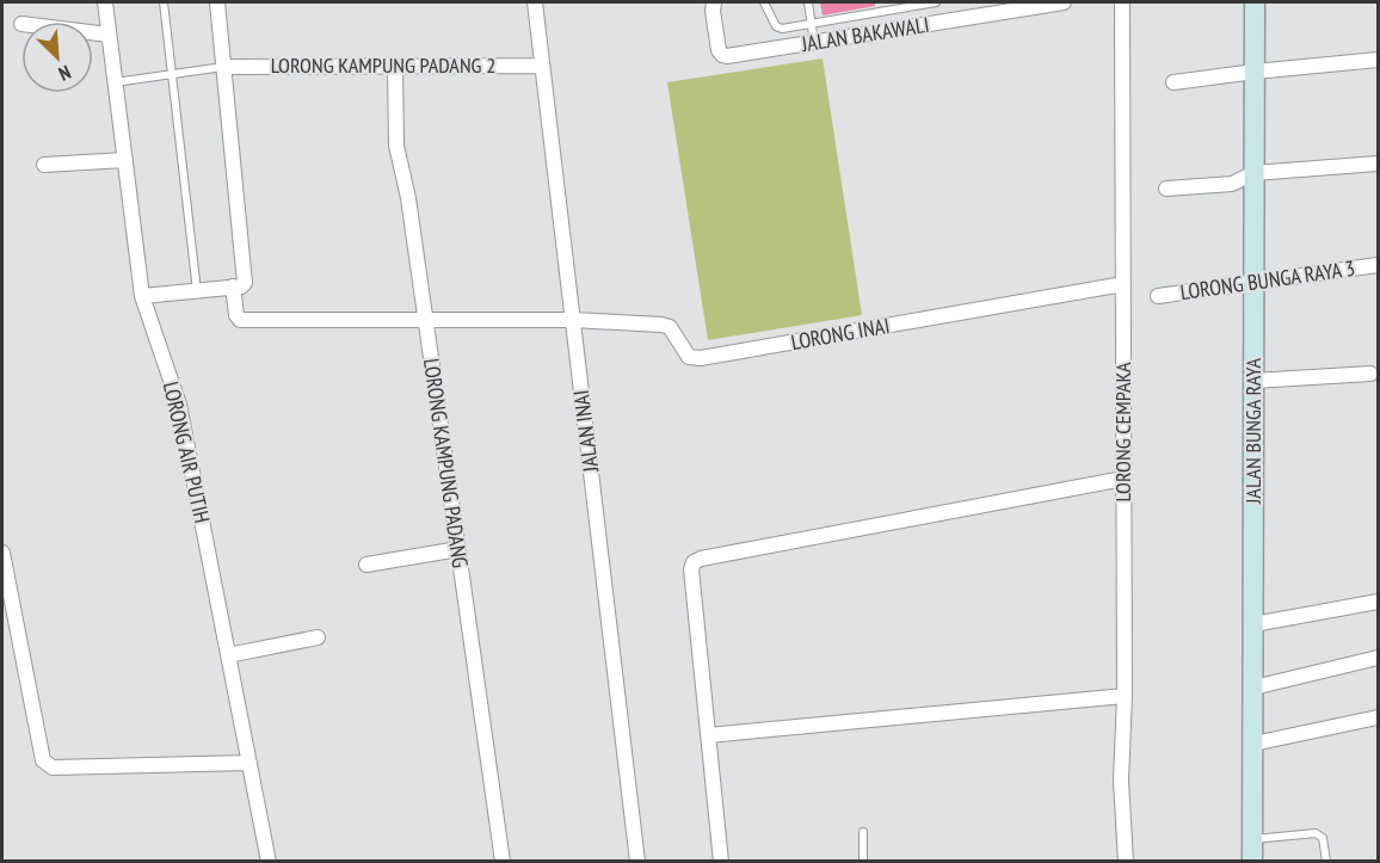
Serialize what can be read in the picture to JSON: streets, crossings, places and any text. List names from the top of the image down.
{
  "streets": {
    "street": [
      "JALAN BAKAWALI",
      "LORONG KAMPUNG PADANG 2",
      "LORONG BUNGA RAYA 3",
      "LORONG INAI",
      "JALAN INAI",
      "JALAN BUNGA RAYA",
      "LORONG CEMPAKA",
      "LORONG AIR PUTIH",
      "LORONG KAMPUNG PADANG"
    ]
  },
  "crossings": [
    ["LORONG KAMPUNG PADANG 2", "JALAN INAI"],
    ["LORONG KAMPUNG PADANG 2", "LORONG KAMPUNG PADANG"],
    ["LORONG BUNGA RAYA 3", "JALAN BUNGA RAYA"],
    ["LORONG INAI", "JALAN INAI"],
    ["LORONG INAI", "LORONG CEMPAKA"]
  ],
  "north": "bottom right"
}
